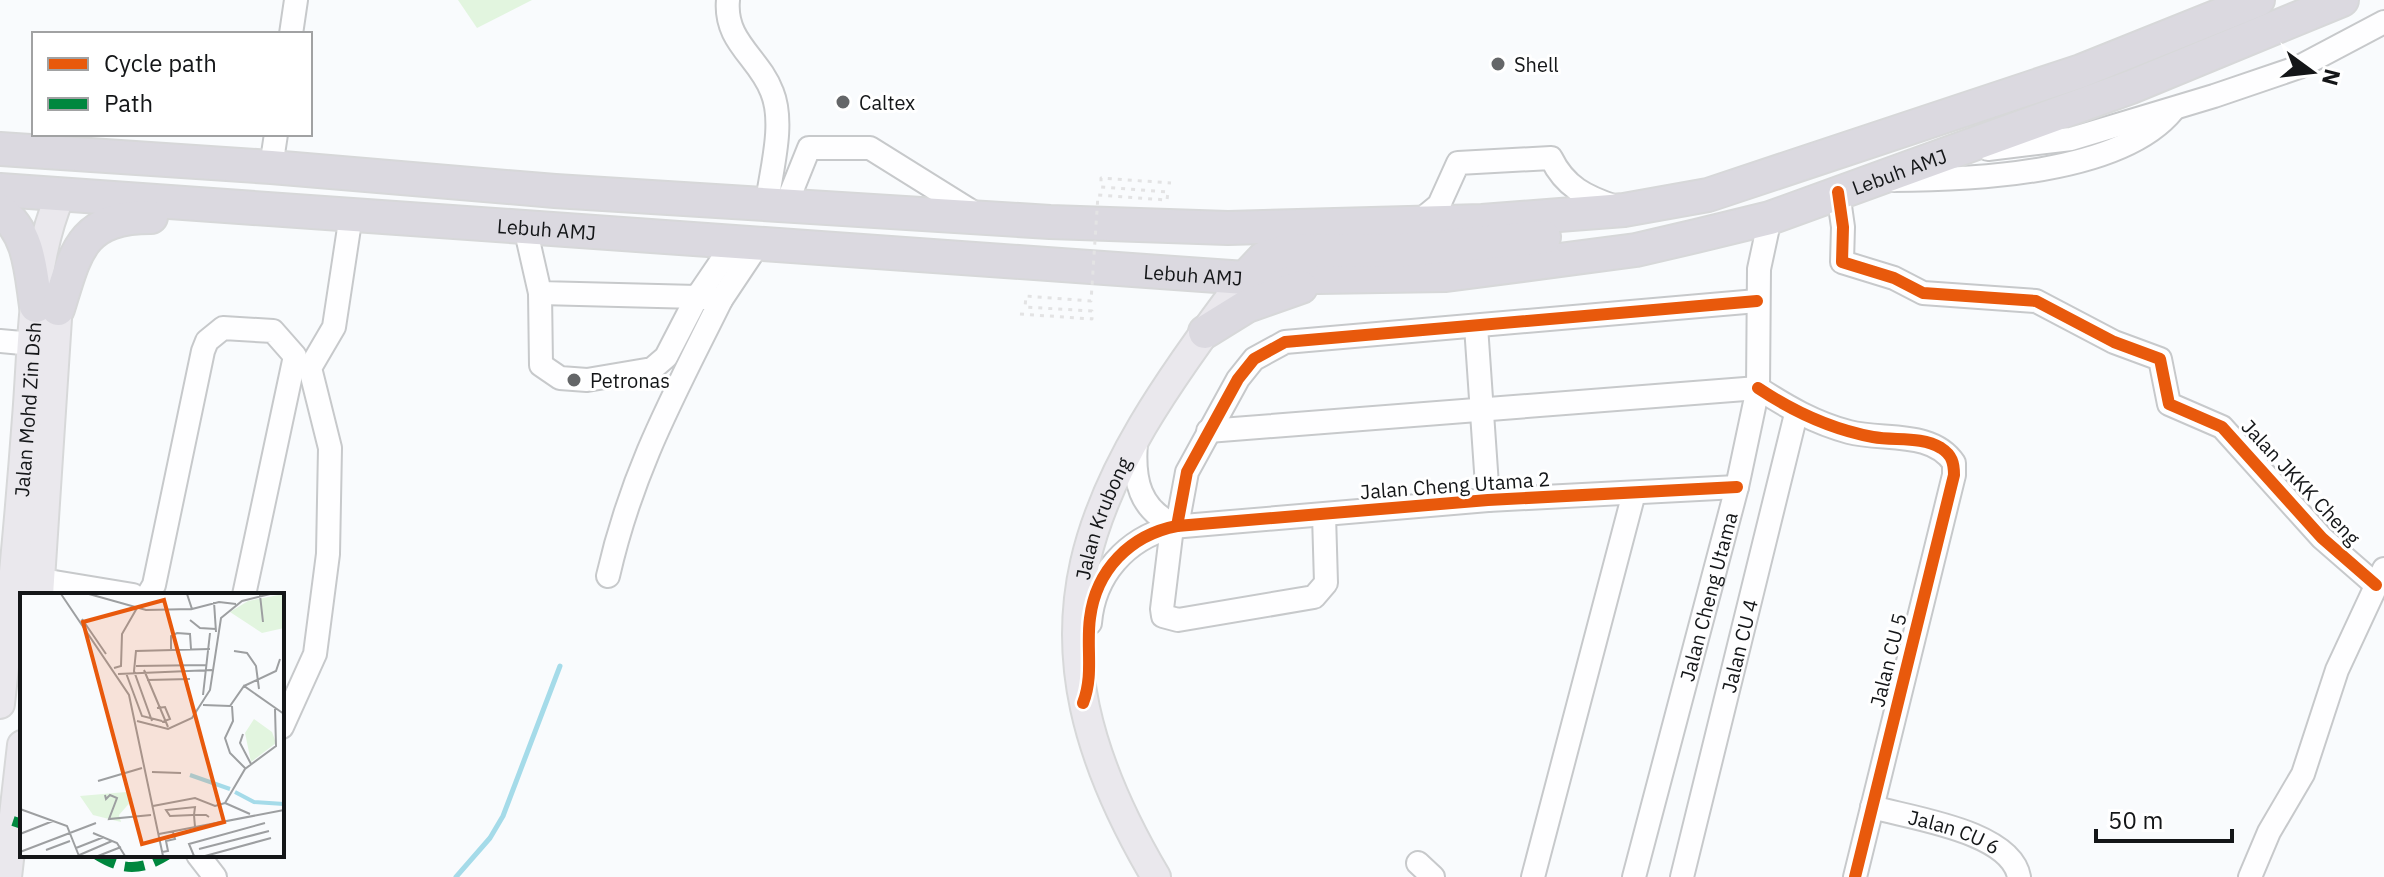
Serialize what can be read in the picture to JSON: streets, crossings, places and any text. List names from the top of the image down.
{
  "streets": {
    "highway": ["Lebuh AMJ"],
    "main road": ["Jalan Mohd Zin Dsh", "Jalan Krubong"],
    "street": [
      "Jalan JKKK Cheng",
      "Jalan Cheng Utama 2",
      "Jalan Cheng Utama",
      "Jalan CU 4",
      "Jalan CU 5",
      "Jalan CU 6"
    ]
  },
  "crossings": [
    ["Lebuh AMJ", "Jalan JKKK Cheng"],
    ["Lebuh AMJ", "Jalan Krubong"],
    ["Lebuh AMJ", "Jalan Cheng Utama"],
    ["Jalan Cheng Utama 2", "Jalan Krubong"],
    ["Jalan Cheng Utama 2", "Jalan Cheng Utama"],
    ["Jalan CU 4", "Jalan CU 5"],
    ["Jalan CU 5", "Jalan CU 6"]
  ],
  "places": ["Shell", "Caltex", "Petronas"],
  "legend": ["Cycle path", "Path"],
  "scale_bar": "50 m",
  "north": "right"
}
